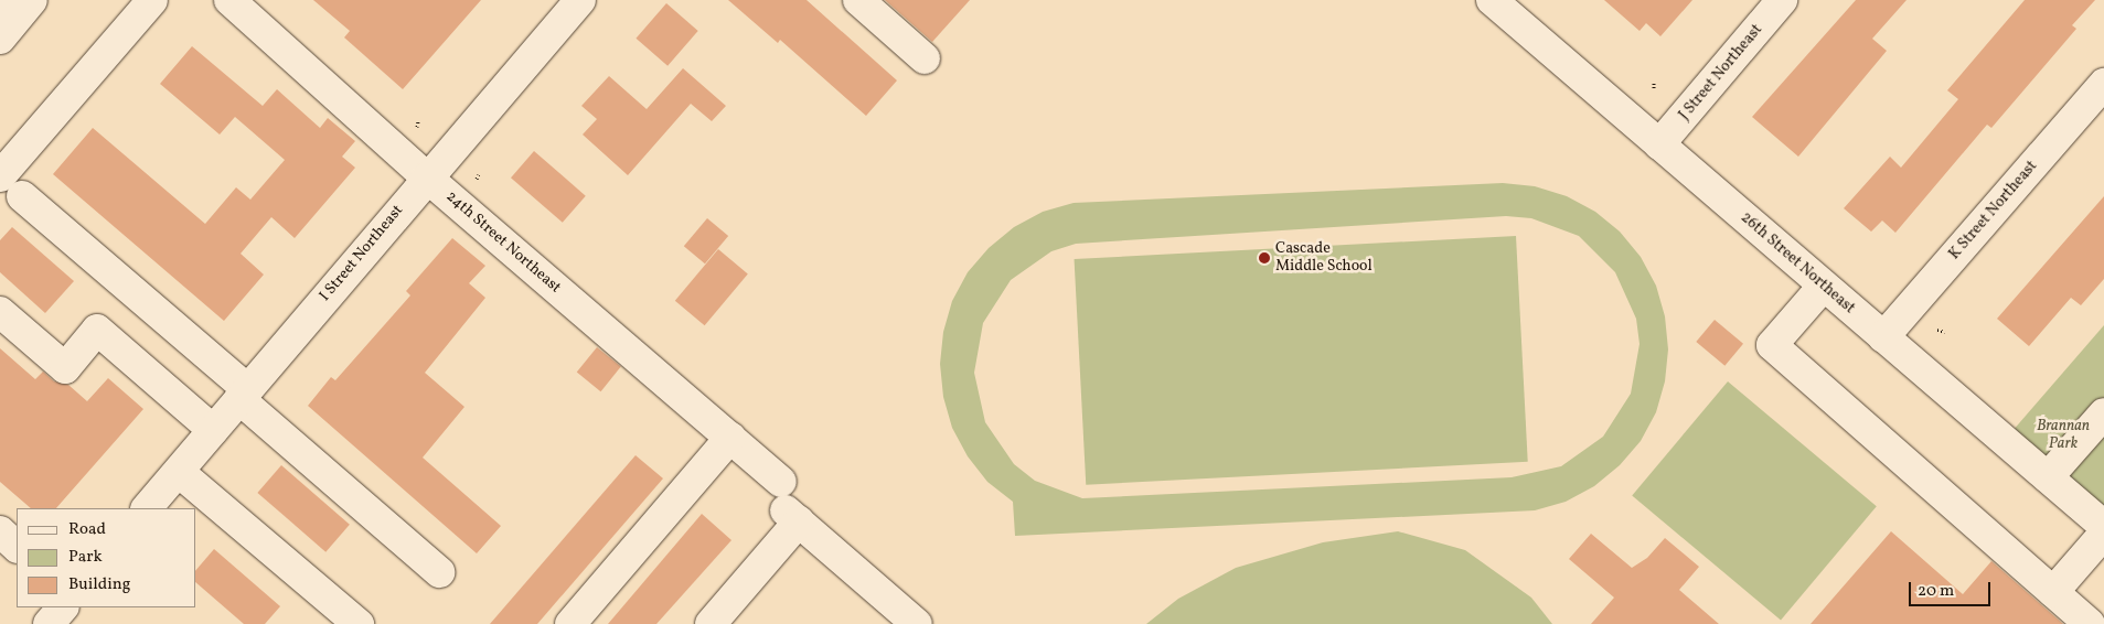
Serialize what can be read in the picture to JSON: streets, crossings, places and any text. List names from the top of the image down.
{
  "streets": {
    "street": [
      "J Street Northeast",
      "K Street Northeast",
      "24th Street Northeast",
      "I Street Northeast",
      "26th Street Northeast"
    ]
  },
  "crossings": [
    ["J Street Northeast", "26th Street Northeast"],
    ["K Street Northeast", "26th Street Northeast"],
    ["24th Street Northeast", "I Street Northeast"]
  ],
  "parks": ["Brannan Park"],
  "places": ["Cascade Middle School"],
  "legend": ["Road", "Park", "Building"],
  "scale_bar": "20 m"
}
